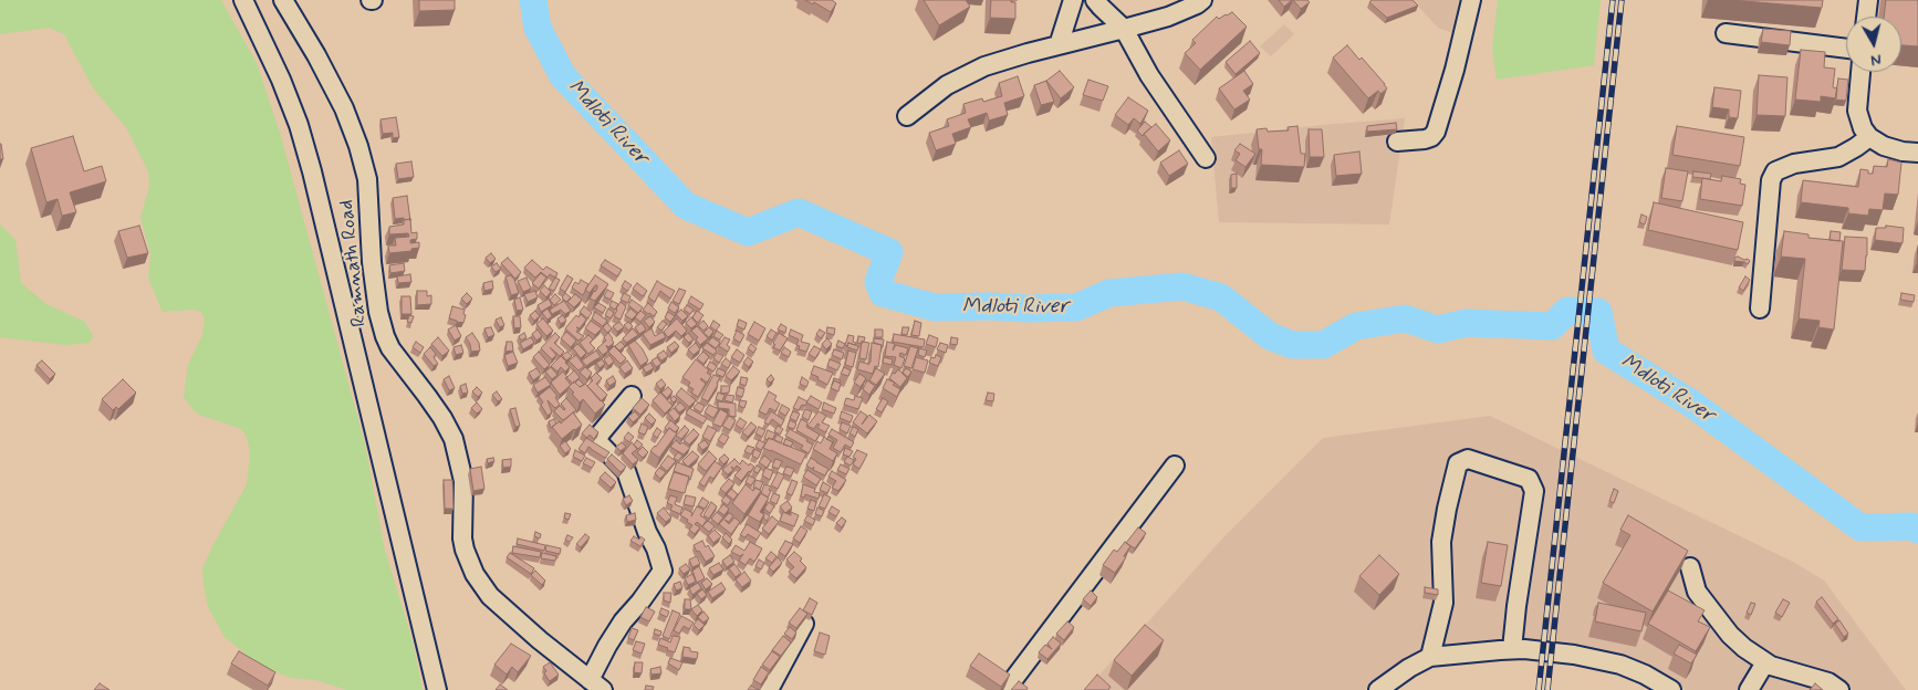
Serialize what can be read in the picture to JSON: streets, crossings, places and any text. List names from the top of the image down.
{
  "streets": {
    "street": ["Ramnath Road"]
  },
  "water": ["Mdloti River"],
  "north": "bottom"
}
